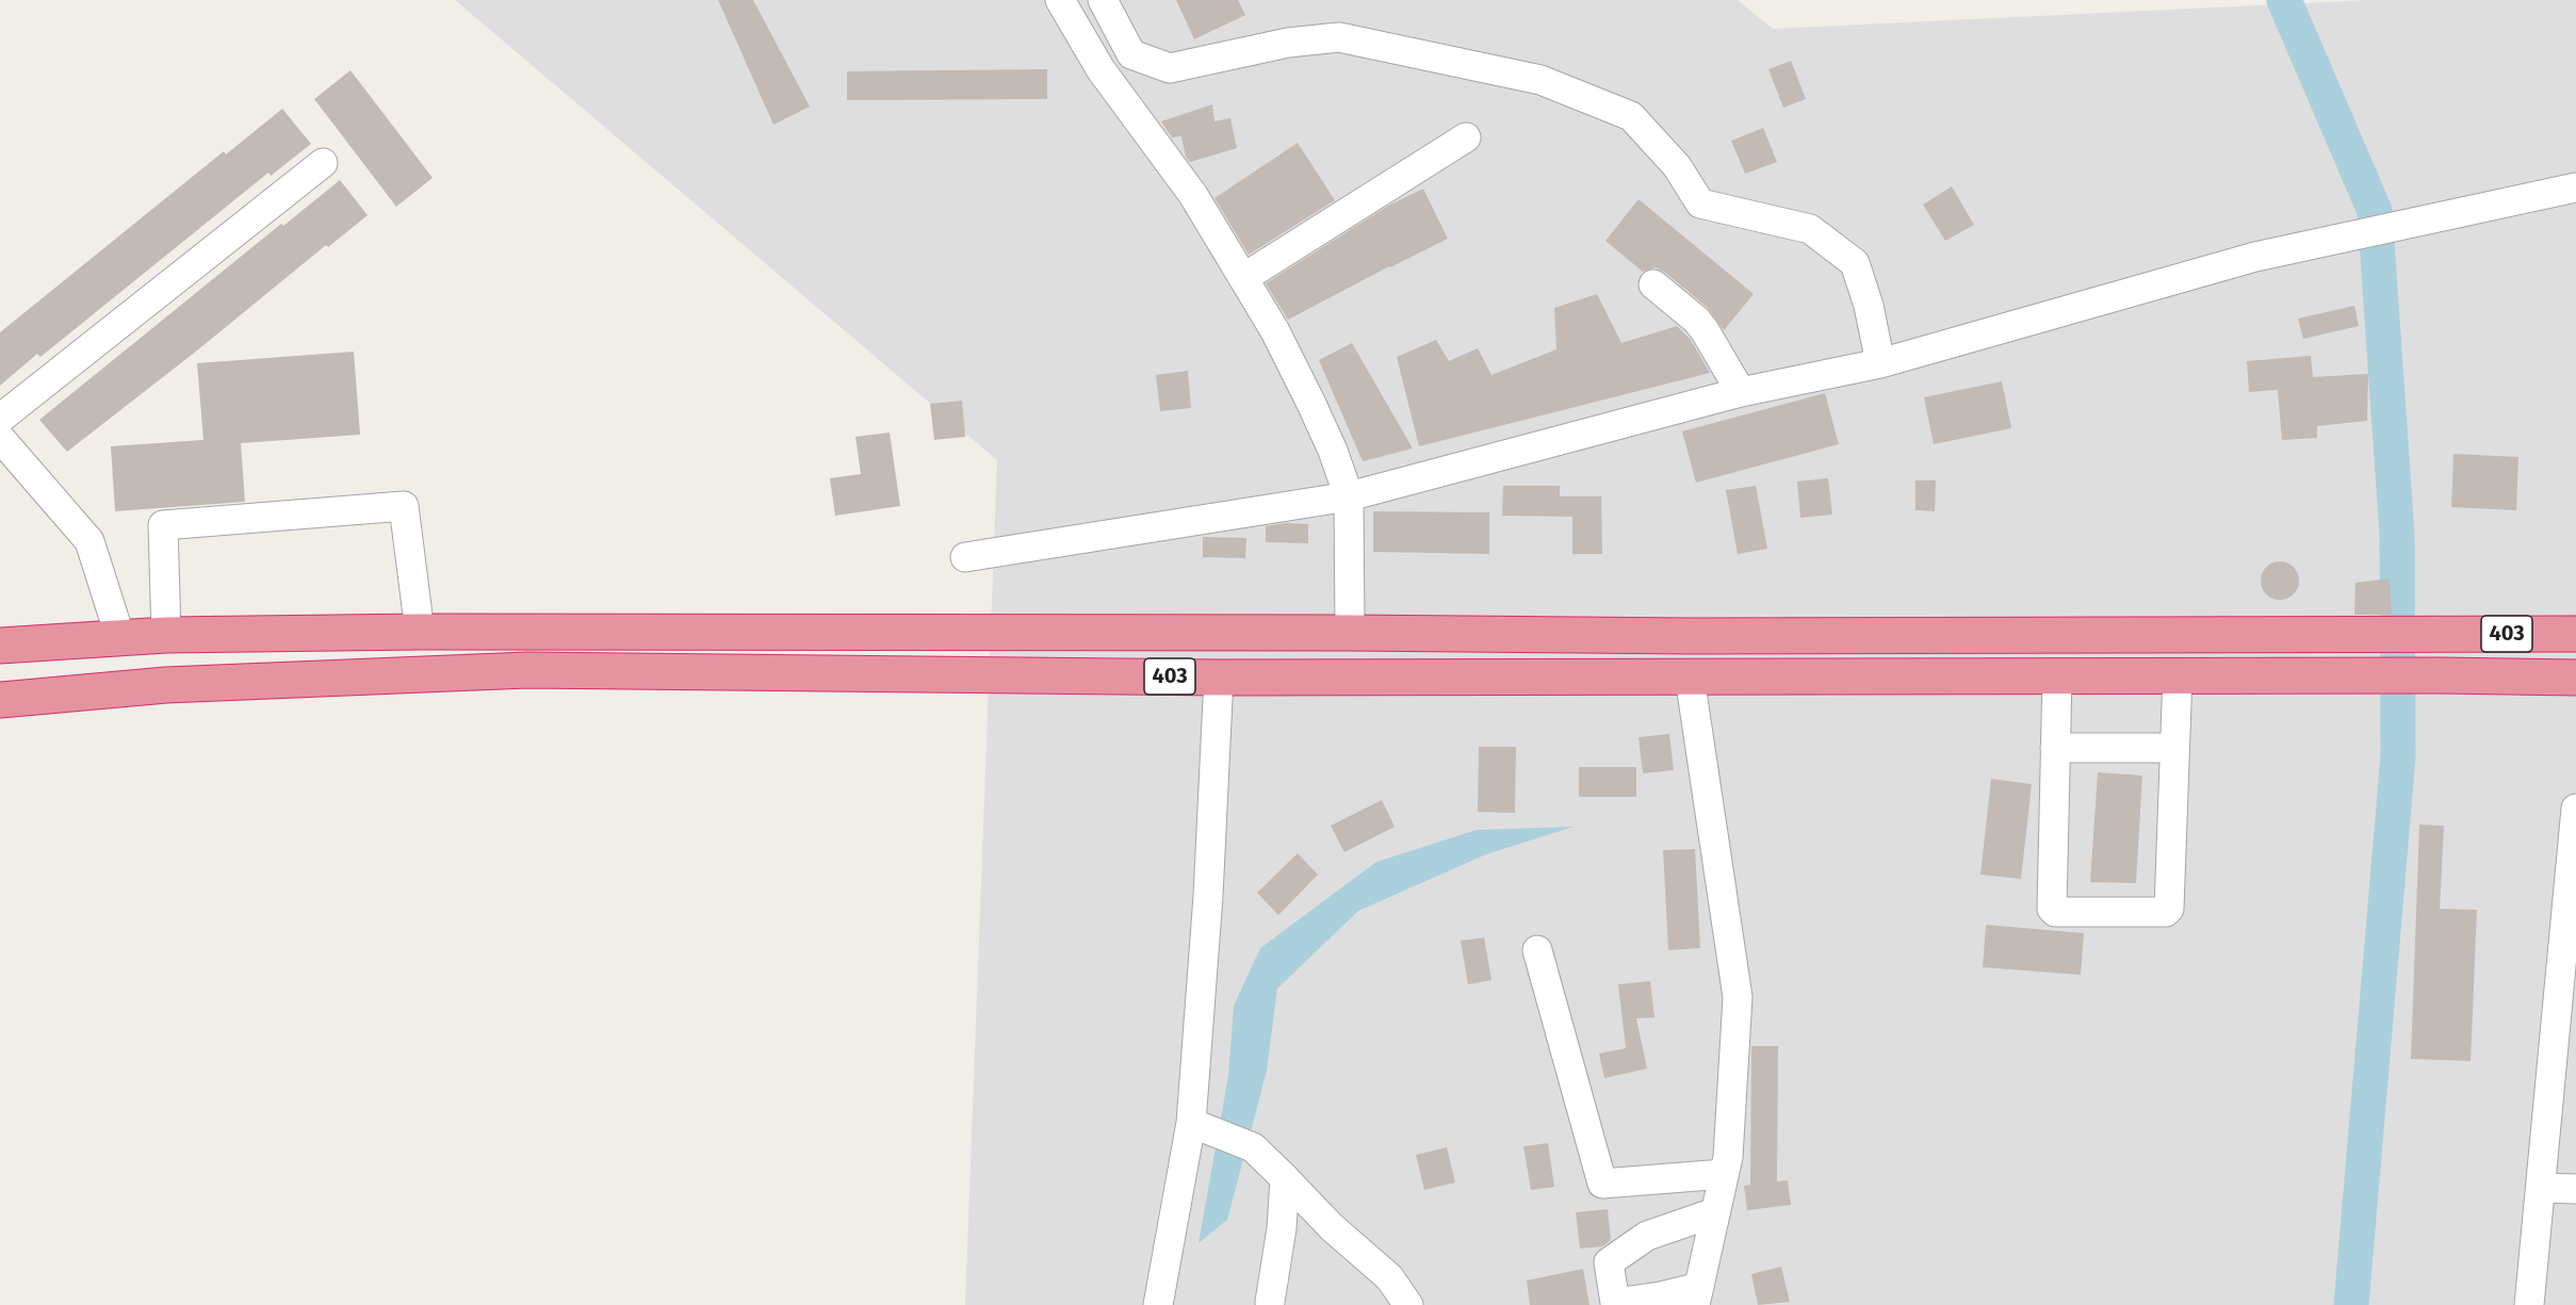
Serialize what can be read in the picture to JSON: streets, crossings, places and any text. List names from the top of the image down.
{
  "streets": {
    "highway": ["403"]
  }
}
